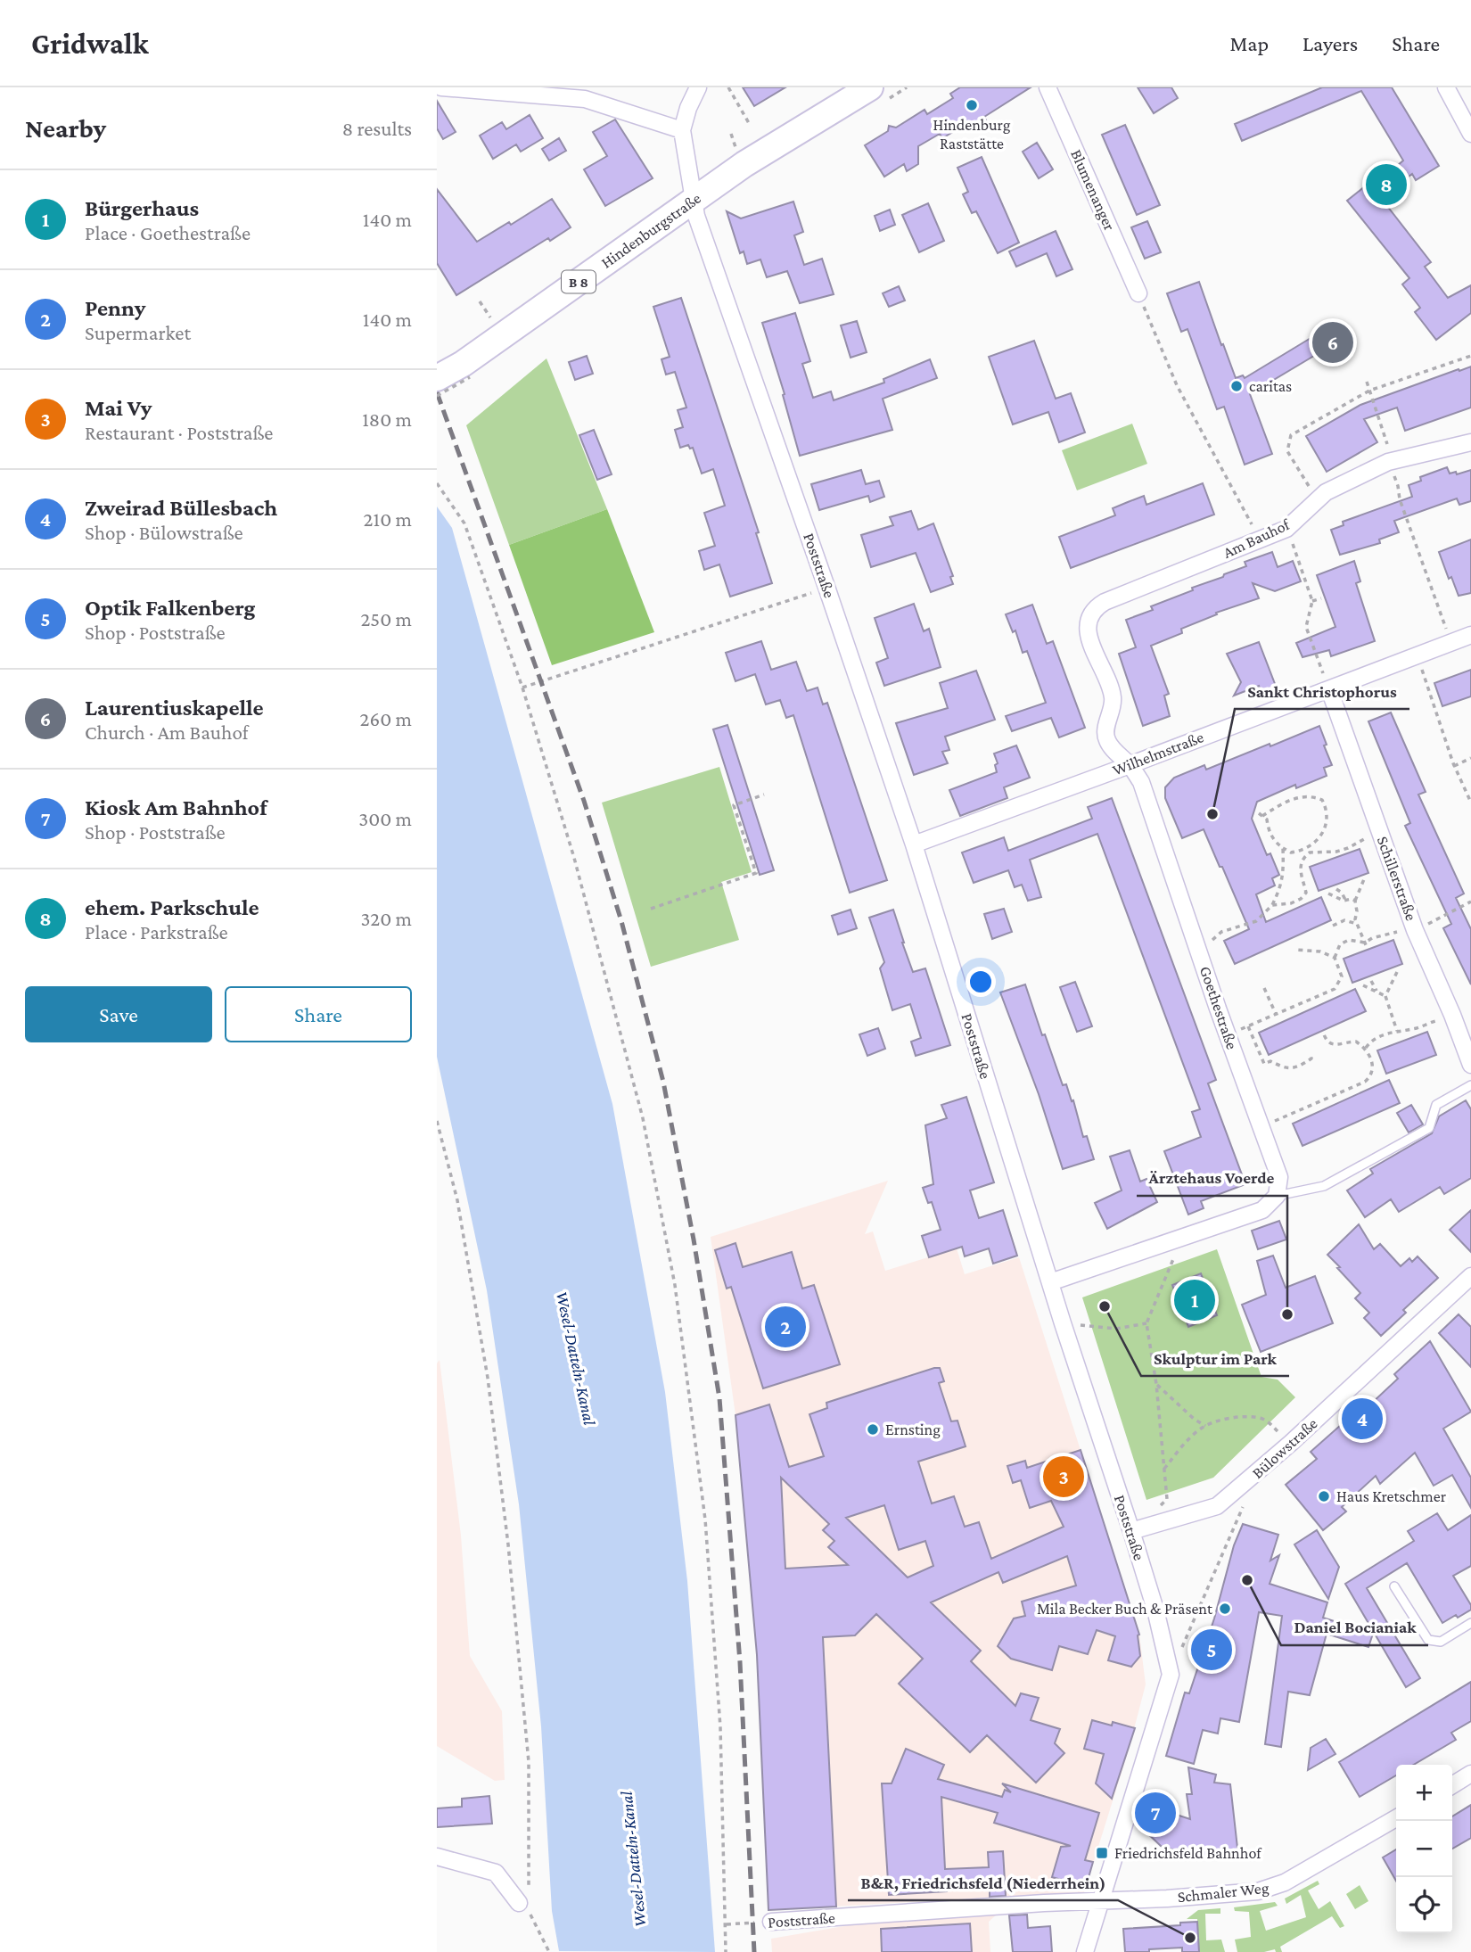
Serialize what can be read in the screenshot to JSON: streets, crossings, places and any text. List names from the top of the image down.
{
  "streets": {
    "main road": ["Hindenburgstraße", "B 8"],
    "street": [
      "Blumenanger",
      "Am Bauhof",
      "Poststraße",
      "Wilhelmstraße",
      "Schillerstraße",
      "Goethestraße",
      "Bülowstraße",
      "Schmaler Weg"
    ]
  },
  "crossings": [
    ["Hindenburgstraße", "Poststraße"],
    ["Am Bauhof", "Goethestraße"],
    ["Poststraße", "Wilhelmstraße"],
    ["Poststraße", "Bülowstraße"],
    ["Poststraße", "Schmaler Weg"],
    ["Wilhelmstraße", "Schillerstraße"],
    ["Wilhelmstraße", "Goethestraße"]
  ],
  "water": ["Wesel-Datteln-Kanal"],
  "places": {
    "other": [
      "Hindenburg Raststätte",
      "caritas",
      "Sankt Christophorus",
      "Skulptur im Park",
      "Ärztehaus Voerde",
      "Ernsting",
      "Haus Kretschmer",
      "Daniel Bocianiak",
      "Mila Becker Buch & Präsent",
      "B&R, Friedrichsfeld (Niederrhein)"
    ],
    "transit": ["Friedrichsfeld Bahnhof"]
  },
  "page": {
    "header": "Gridwalk",
    "nav": ["Map", "Layers", "Share"],
    "heading": ["Nearby", "8 results"],
    "pins": [
      "8",
      "6",
      "1",
      "2",
      "4",
      "3",
      "5",
      "7"
    ],
    "list": [
      {
        "mark": "1",
        "name": "Bürgerhaus",
        "note": "Place · Goethestraße",
        "value": "140 m"
      },
      {
        "mark": "2",
        "name": "Penny",
        "note": "Supermarket",
        "value": "140 m"
      },
      {
        "mark": "3",
        "name": "Mai Vy",
        "note": "Restaurant · Poststraße",
        "value": "180 m"
      },
      {
        "mark": "4",
        "name": "Zweirad Büllesbach",
        "note": "Shop · Bülowstraße",
        "value": "210 m"
      },
      {
        "mark": "5",
        "name": "Optik Falkenberg",
        "note": "Shop · Poststraße",
        "value": "250 m"
      },
      {
        "mark": "6",
        "name": "Laurentiuskapelle",
        "note": "Church · Am Bauhof",
        "value": "260 m"
      },
      {
        "mark": "7",
        "name": "Kiosk Am Bahnhof",
        "note": "Shop · Poststraße",
        "value": "300 m"
      },
      {
        "mark": "8",
        "name": "ehem. Parkschule",
        "note": "Place · Parkstraße",
        "value": "320 m"
      }
    ],
    "buttons": ["Save", "Share"],
    "map_buttons": ["+", "−"]
  }
}
